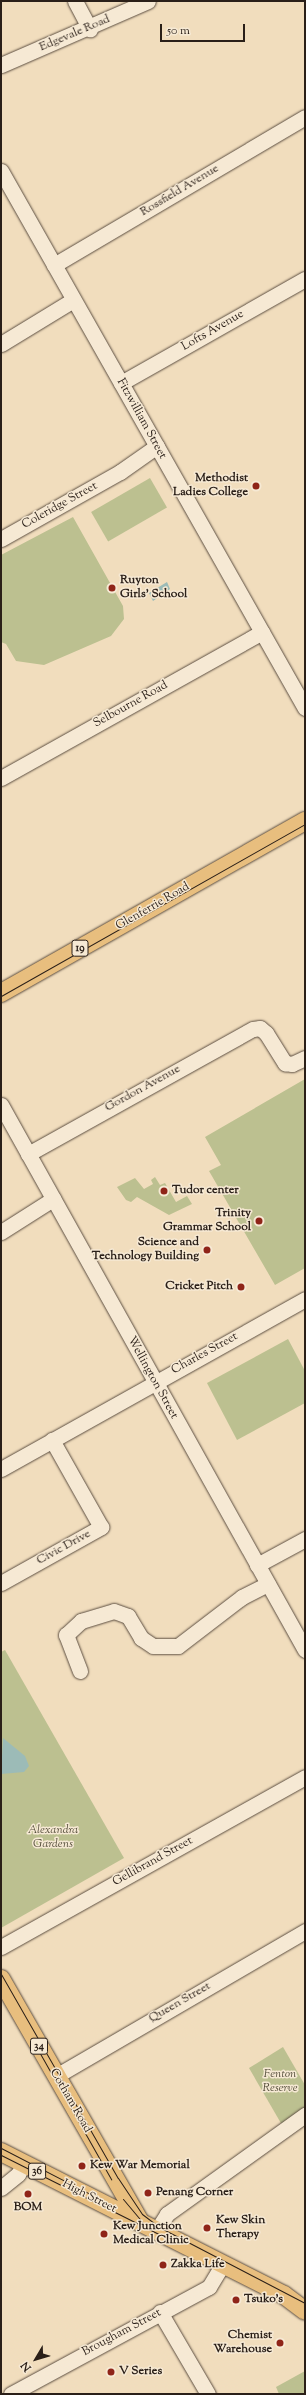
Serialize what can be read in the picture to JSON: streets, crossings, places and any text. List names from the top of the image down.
{
  "streets": {
    "main road": [
      "Glenferrie Road",
      "19",
      "34",
      "Cotham Road",
      "36",
      "High Street"
    ],
    "street": [
      "Edgevale Road",
      "Rossfield Avenue",
      "Lofts Avenue",
      "Fitzwilliam Street",
      "Coleridge Street",
      "Selbourne Road",
      "Gordon Avenue",
      "Charles Street",
      "Wellington Street",
      "Civic Drive",
      "Gellibrand Street",
      "Queen Street",
      "Brougham Street"
    ]
  },
  "crossings": [
    ["Rossfield Avenue", "Fitzwilliam Street"],
    ["Lofts Avenue", "Fitzwilliam Street"],
    ["Fitzwilliam Street", "Coleridge Street"],
    ["Fitzwilliam Street", "Selbourne Road"],
    ["Gordon Avenue", "Wellington Street"],
    ["Charles Street", "Wellington Street"],
    ["Charles Street", "Civic Drive"],
    ["Queen Street", "Cotham Road"],
    ["Cotham Road", "High Street"],
    ["High Street", "Brougham Street"]
  ],
  "parks": ["Alexandra Gardens", "Fenton Reserve"],
  "places": [
    "Methodist Ladies College",
    "Ruyton Girls' School",
    "Tudor center",
    "Trinity Grammar School",
    "Science and Technology Building",
    "Cricket Pitch",
    "Kew War Memorial",
    "Penang Corner",
    "BOM",
    "Kew Skin Therapy",
    "Kew Junction Medical Clinic",
    "Zakka Life",
    "Tsuko's",
    "Chemist Warehouse",
    "V Series"
  ],
  "scale_bar": "50 m",
  "north": "bottom left"
}
